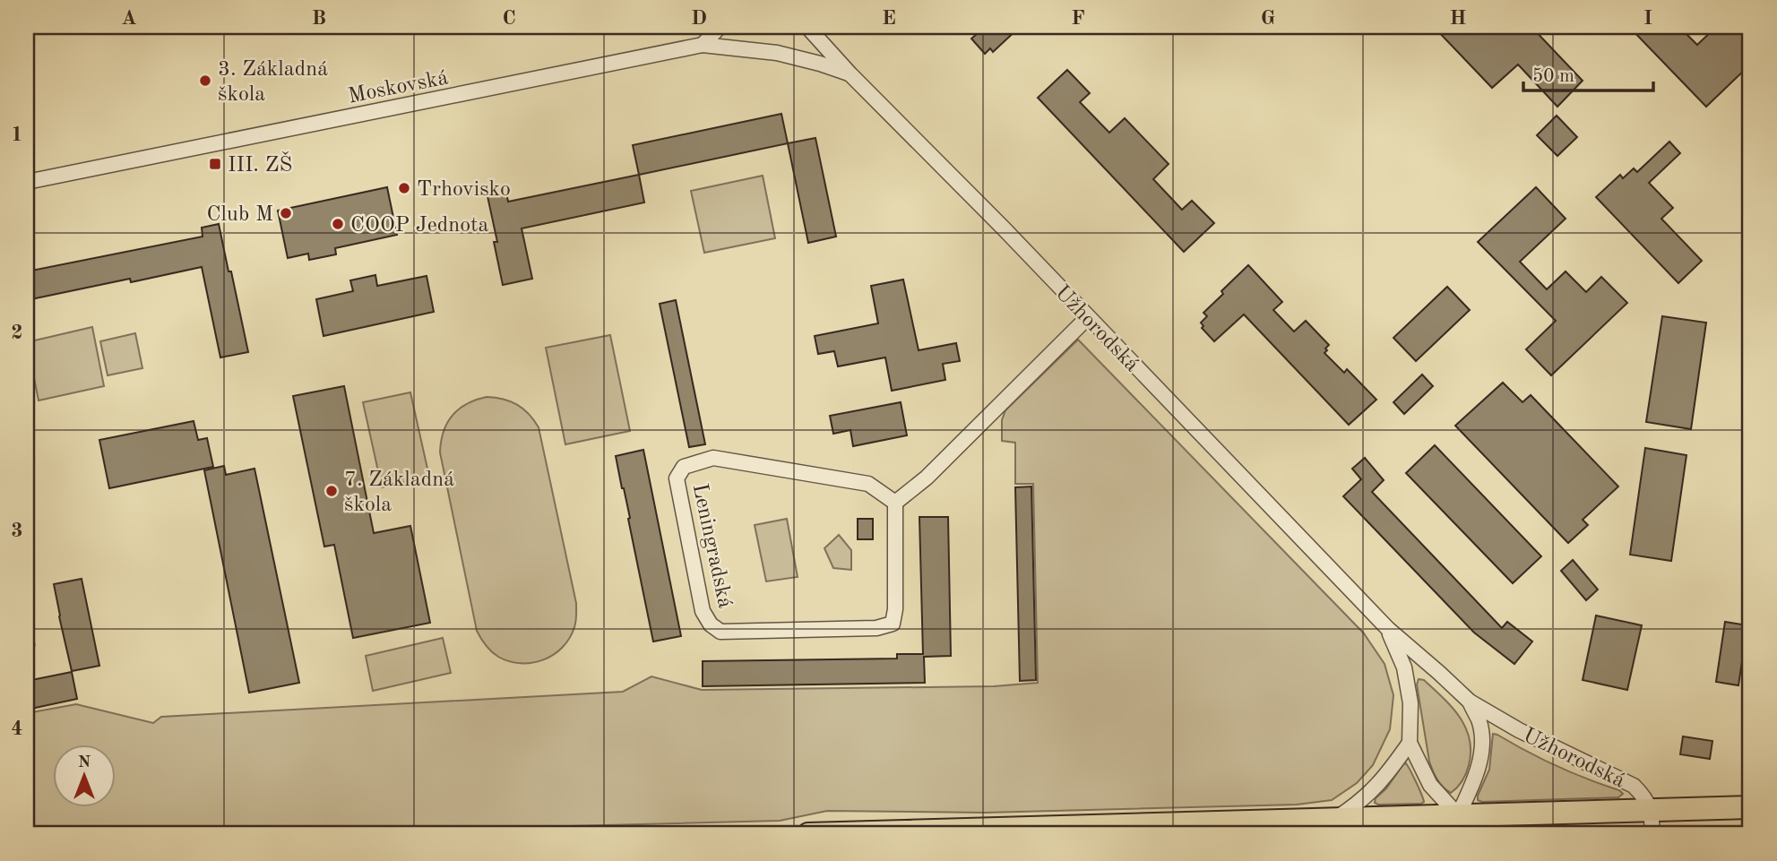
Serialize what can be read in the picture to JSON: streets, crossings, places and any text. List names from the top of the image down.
{
  "streets": {
    "street": ["Moskovská", "Užhorodská", "Leningradská"]
  },
  "crossings": [
    ["Moskovská", "Užhorodská"]
  ],
  "places": {
    "other": [
      "3. Základná škola",
      "Trhovisko",
      "Club M",
      "COOP Jednota",
      "7. Základná škola"
    ],
    "transit": ["III. ZŠ"]
  },
  "scale_bar": "50 m",
  "north": "top",
  "grid": {
    "columns": [
      "A",
      "B",
      "C",
      "D",
      "E",
      "F",
      "G",
      "H",
      "I"
    ],
    "rows": [
      "1",
      "2",
      "3",
      "4"
    ]
  }
}
